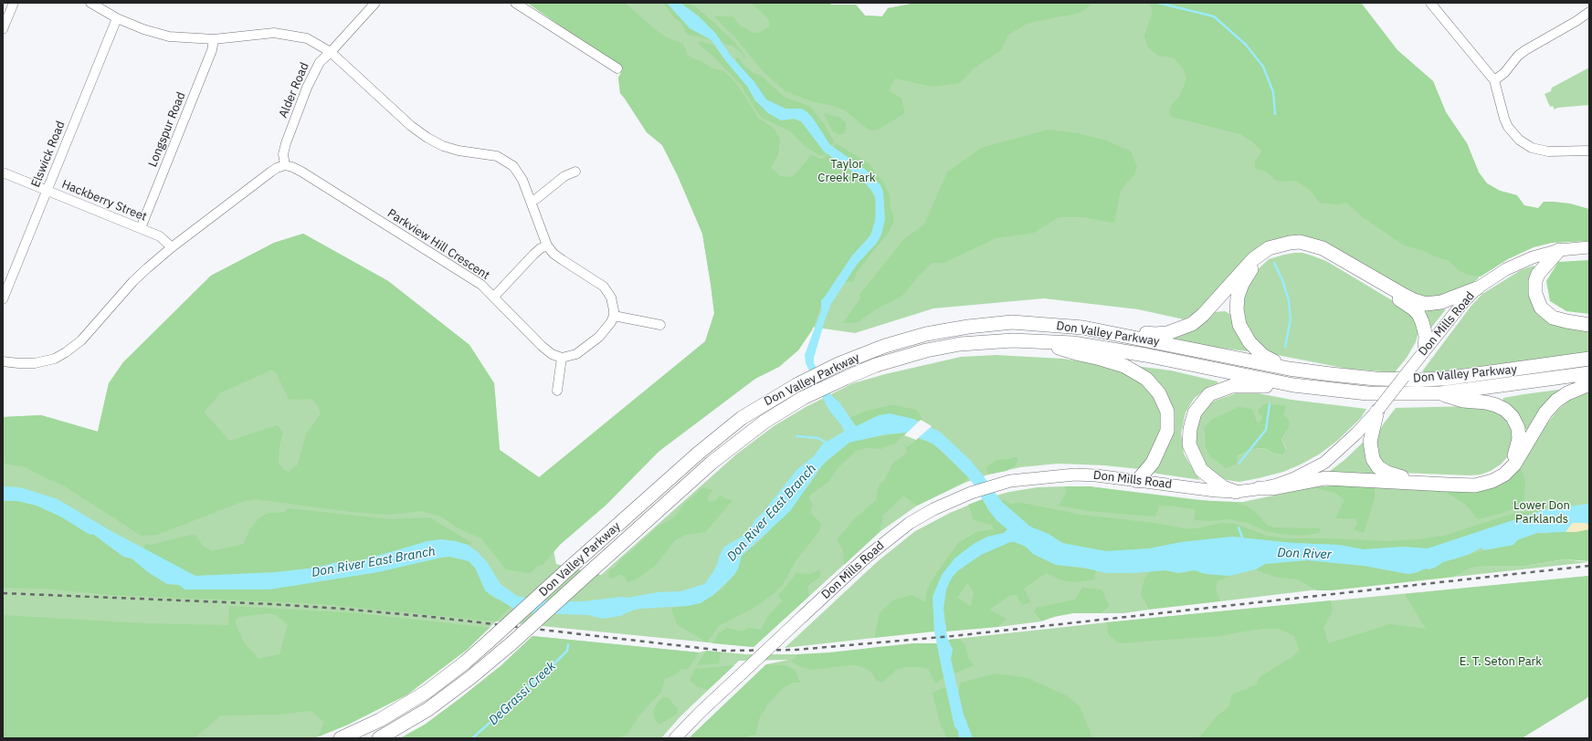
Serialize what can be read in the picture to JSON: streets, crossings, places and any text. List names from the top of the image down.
{
  "streets": {
    "highway": ["Don Valley Parkway"],
    "main road": ["Don Mills Road"],
    "street": [
      "Alder Road",
      "Longspur Road",
      "Elswick Road",
      "Hackberry Street",
      "Parkview Hill Crescent"
    ]
  },
  "crossings": [
    ["Alder Road", "Parkview Hill Crescent"],
    ["Longspur Road", "Hackberry Street"],
    ["Elswick Road", "Hackberry Street"]
  ],
  "water": ["Don River East Branch", "Don River", "DeGrassi Creek"],
  "parks": ["Taylor Creek Park", "Lower Don Parklands", "E. T. Seton Park"]
}
